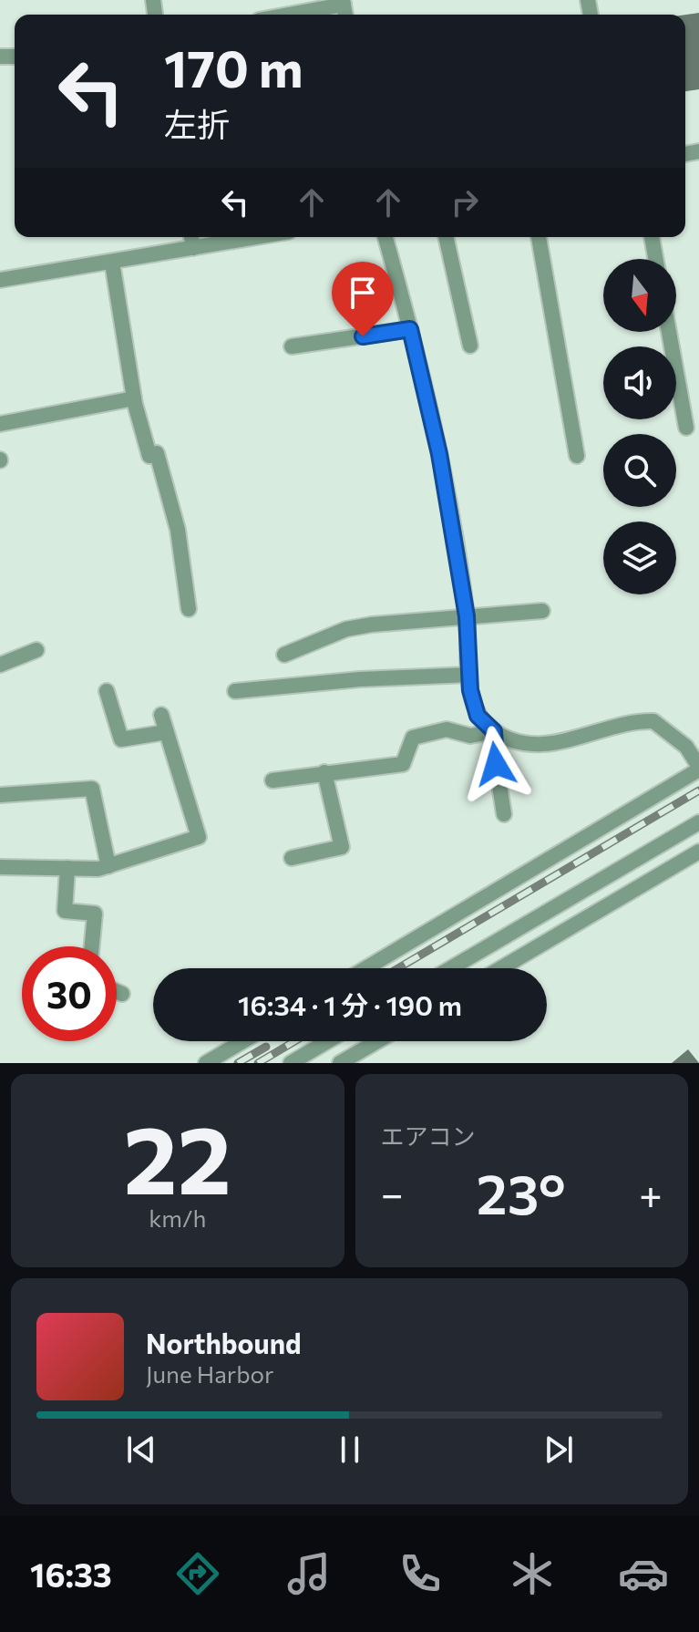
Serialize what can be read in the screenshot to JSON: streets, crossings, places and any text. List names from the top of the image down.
{
  "north": "bottom",
  "page": {
    "turn": ["170 m", "左折"],
    "limit": "30",
    "trip": "16:34 · 1 分 · 190 m",
    "tile": [
      ["22", "km/h"],
      "エアコン"
    ],
    "heat": ["−", "23°", "+"],
    "song": ["Northbound", "June Harbor"],
    "tabs": "16:33"
  }
}
